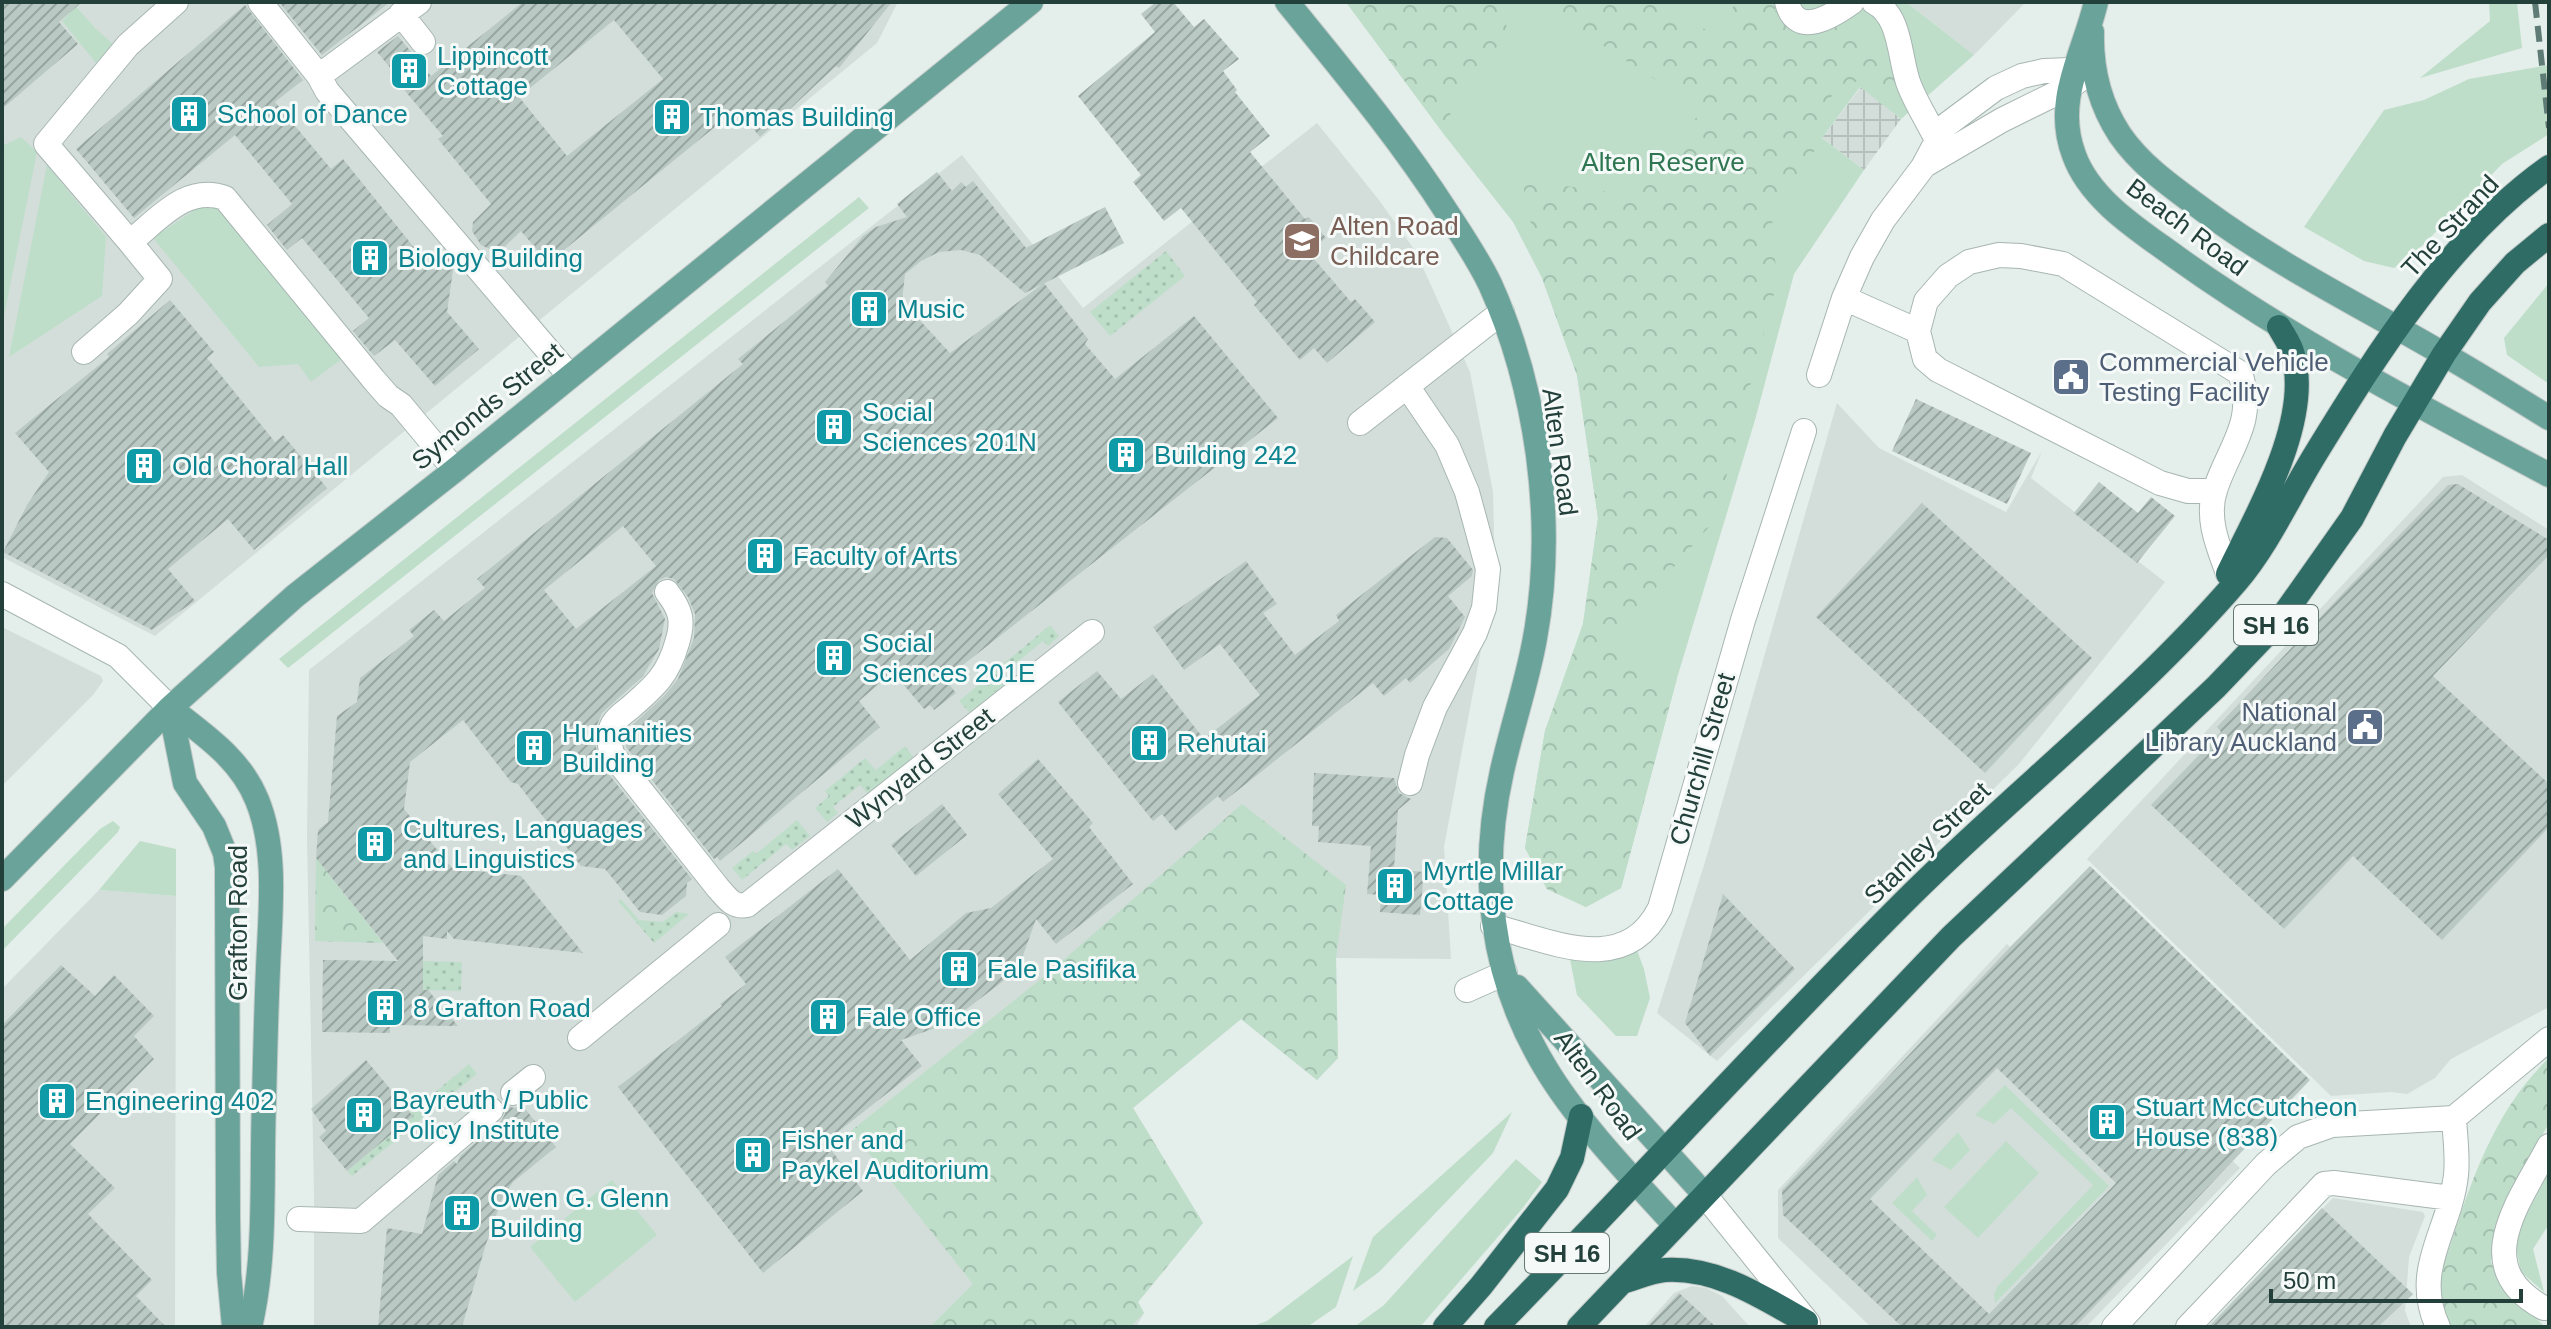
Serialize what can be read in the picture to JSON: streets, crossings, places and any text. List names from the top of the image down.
{
  "streets": {
    "highway": ["The Strand", "SH 16", "Stanley Street"],
    "main road": [
      "Beach Road",
      "Symonds Street",
      "Alten Road",
      "Grafton Road"
    ],
    "street": ["Churchill Street", "Wynyard Street"]
  },
  "crossings": [
    ["The Strand", "Beach Road"],
    ["The Strand", "SH 16"],
    ["Beach Road", "SH 16"],
    ["Beach Road", "Stanley Street"],
    ["Symonds Street", "Grafton Road"],
    ["Alten Road", "SH 16"],
    ["Alten Road", "Churchill Street"],
    ["Alten Road", "Stanley Street"],
    ["SH 16", "Stanley Street"]
  ],
  "parks": ["Alten Reserve"],
  "places": {
    "building": [
      "Lippincott Cottage",
      "School of Dance",
      "Thomas Building",
      "Biology Building",
      "Music",
      "Social Sciences 201N",
      "Building 242",
      "Old Choral Hall",
      "Faculty of Arts",
      "Social Sciences 201E",
      "Rehutai",
      "Humanities Building",
      "Cultures, Languages and Linguistics",
      "Myrtle Millar Cottage",
      "Fale Pasifika",
      "8 Grafton Road",
      "Fale Office",
      "Engineering 402",
      "Bayreuth / Public Policy Institute",
      "Stuart McCutcheon House (838)",
      "Fisher and Paykel Auditorium",
      "Owen G. Glenn Building"
    ],
    "school or university": ["Alten Road Childcare"],
    "public building": ["Commercial Vehicle Testing Facility", "National Library Auckland"]
  },
  "scale_bar": "50 m"
}
